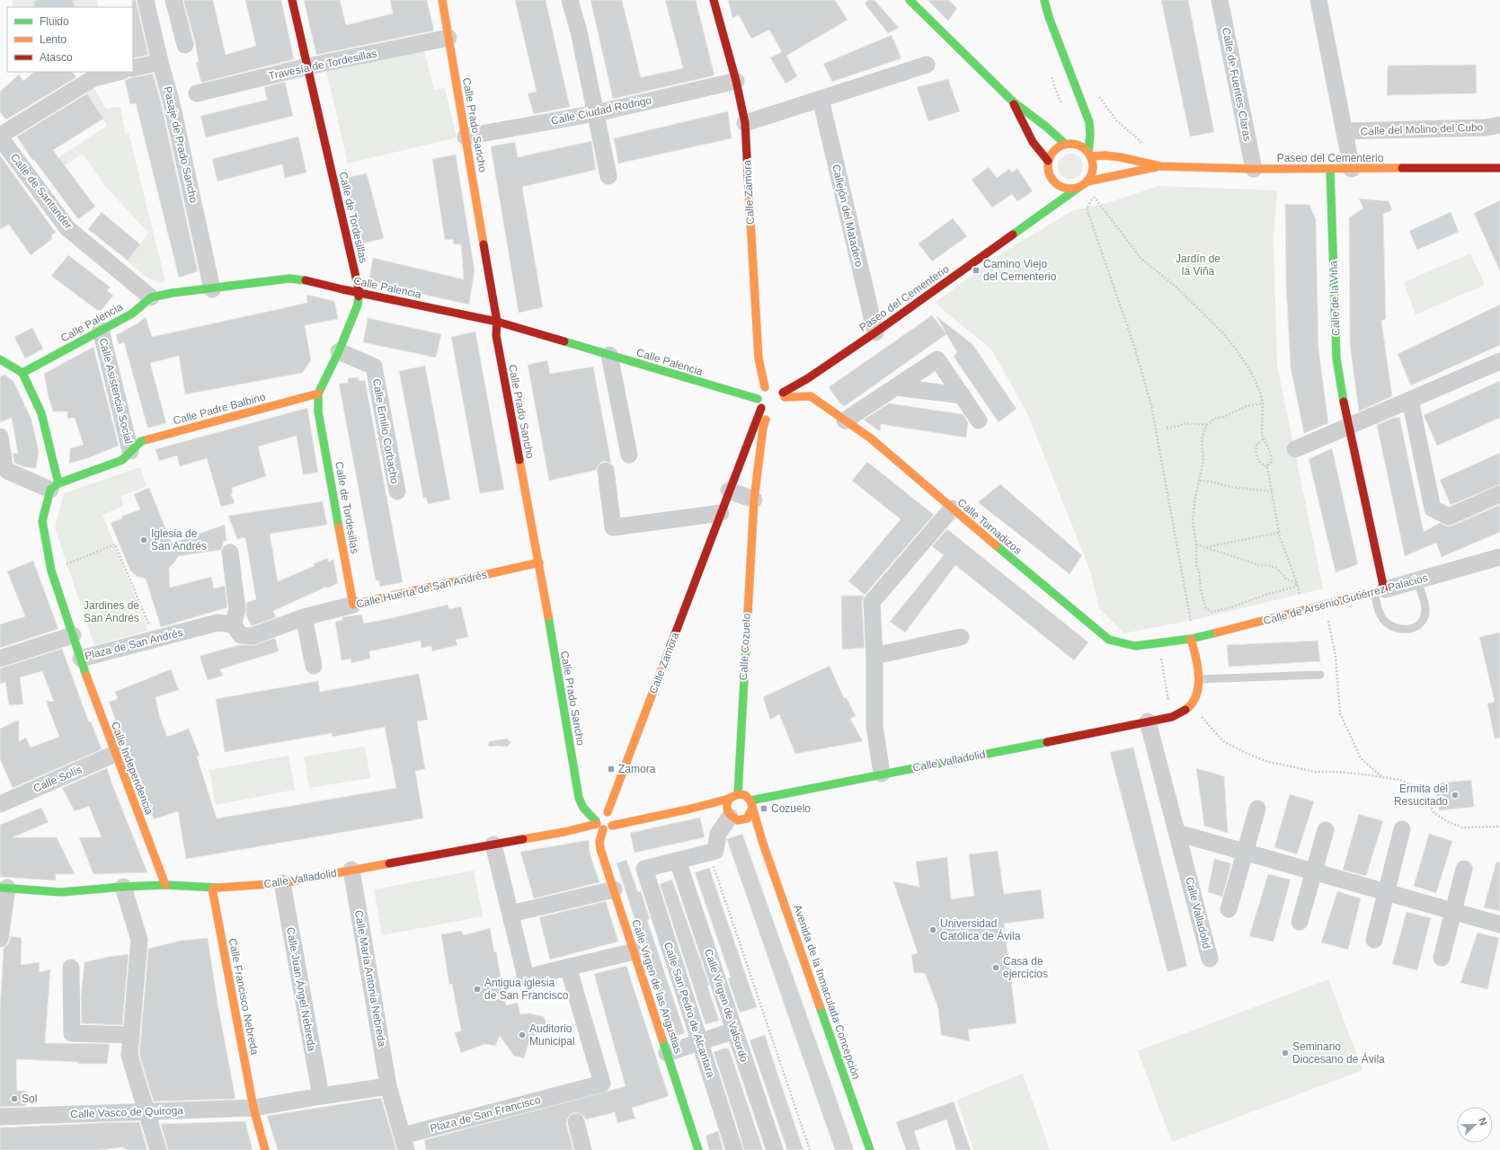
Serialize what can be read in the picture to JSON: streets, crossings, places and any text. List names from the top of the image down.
{
  "streets": {
    "street": [
      "Travesía de Tordesillas",
      "Calle de Fuentes Claras",
      "Calle Ciudad Rodrigo",
      "Calle Prado Sancho",
      "Calle del Molino del Cubo",
      "Pasaje de Prado Sancho",
      "Paseo del Cementerio",
      "Calle de Santander",
      "Calle Zamora",
      "Callejón del Matadero",
      "Calle de Tordesillas",
      "Calle Palencia",
      "Calle de la Viña",
      "Calle Asistencia Social",
      "Calle Padre Balbino",
      "Calle Emilio Corbacho",
      "Calle Tornadizos",
      "Calle Huerta de San Andrés",
      "Calle de Arsenio Gutiérrez Palacios",
      "Plaza de San Andrés",
      "Calle Cozuelo",
      "Calle Valladolid",
      "Calle Independencia",
      "Calle Solís",
      "Calle María Antonia Nebreda",
      "Calle Virgen de las Angustias",
      "Calle Juan Ángel Nebreda",
      "Avenida de la Inmaculada Concepción",
      "Calle Francisco Nebreda",
      "Calle Virgen de Valsordo",
      "Calle San Pedro de Alcantara",
      "Calle Vasco de Quiroga",
      "Plaza de San Francisco"
    ]
  },
  "crossings": [
    ["Travesía de Tordesillas", "Calle Prado Sancho"],
    ["Travesía de Tordesillas", "Calle de Tordesillas"],
    ["Calle de Fuentes Claras", "Paseo del Cementerio"],
    ["Calle Ciudad Rodrigo", "Calle Prado Sancho"],
    ["Calle Ciudad Rodrigo", "Calle Zamora"],
    ["Calle Prado Sancho", "Calle Zamora"],
    ["Calle Prado Sancho", "Calle Palencia"],
    ["Calle Prado Sancho", "Calle Huerta de San Andrés"],
    ["Calle Prado Sancho", "Calle Valladolid"],
    ["Calle Prado Sancho", "Calle Virgen de las Angustias"],
    ["Calle del Molino del Cubo", "Paseo del Cementerio"],
    ["Pasaje de Prado Sancho", "Calle Palencia"],
    ["Paseo del Cementerio", "Callejón del Matadero"],
    ["Paseo del Cementerio", "Calle de la Viña"],
    ["Paseo del Cementerio", "Calle Tornadizos"],
    ["Calle de Santander", "Calle Palencia"],
    ["Calle Zamora", "Calle Cozuelo"],
    ["Calle Zamora", "Calle Valladolid"],
    ["Calle Zamora", "Calle Virgen de las Angustias"],
    ["Calle de Tordesillas", "Calle Palencia"],
    ["Calle de Tordesillas", "Calle Padre Balbino"],
    ["Calle de Tordesillas", "Calle Emilio Corbacho"],
    ["Calle de Tordesillas", "Calle Huerta de San Andrés"],
    ["Calle Palencia", "Calle Asistencia Social"],
    ["Calle de la Viña", "Calle de Arsenio Gutiérrez Palacios"],
    ["Calle Asistencia Social", "Calle Padre Balbino"],
    ["Calle Tornadizos", "Calle de Arsenio Gutiérrez Palacios"],
    ["Calle Tornadizos", "Calle Valladolid"],
    ["Calle Huerta de San Andrés", "Plaza de San Andrés"],
    ["Calle de Arsenio Gutiérrez Palacios", "Calle Valladolid"],
    ["Plaza de San Andrés", "Calle Independencia"],
    ["Calle Valladolid", "Calle Independencia"],
    ["Calle Valladolid", "Calle María Antonia Nebreda"],
    ["Calle Valladolid", "Calle Virgen de las Angustias"],
    ["Calle Valladolid", "Calle Juan Ángel Nebreda"],
    ["Calle Valladolid", "Avenida de la Inmaculada Concepción"],
    ["Calle Valladolid", "Calle Francisco Nebreda"],
    ["Calle Independencia", "Calle Solís"],
    ["Calle María Antonia Nebreda", "Plaza de San Francisco"],
    ["Calle Francisco Nebreda", "Calle Vasco de Quiroga"],
    ["Calle Virgen de Valsordo", "Calle San Pedro de Alcantara"]
  ],
  "parks": ["Jardín de la Viña", "Jardines de San Andrés"],
  "places": {
    "transit": ["Camino Viejo del Cementerio", "Zamora", "Cozuelo"],
    "other": [
      "Iglesia de San Andrés",
      "Ermita del Resucitado",
      "Universidad Católica de Ávila",
      "Casa de ejercicios",
      "Antigua iglesia de San Francisco",
      "Auditorio Municipal",
      "Seminario Diocesano de Ávila",
      "Sol"
    ]
  },
  "legend": ["Fluido", "Lento", "Atasco"],
  "north": "right"
}
